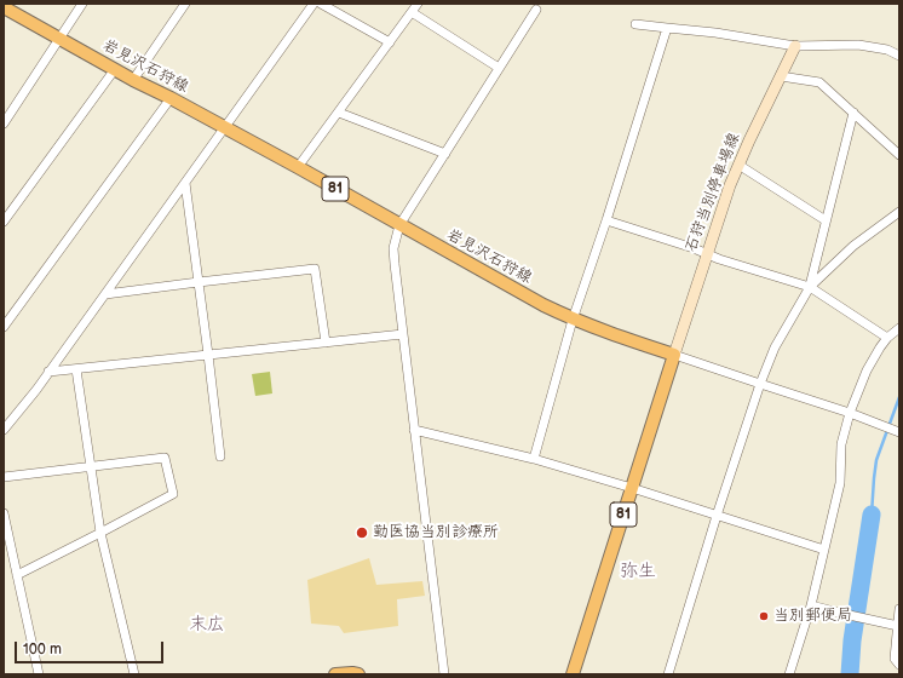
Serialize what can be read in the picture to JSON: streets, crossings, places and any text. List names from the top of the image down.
{
  "streets": {
    "main road": ["岩見沢石狩線", "81", "石狩当別停車場線"]
  },
  "crossings": [
    ["岩見沢石狩線", "81"],
    ["岩見沢石狩線", "石狩当別停車場線"],
    ["81", "石狩当別停車場線"]
  ],
  "districts": ["弥生", "末広"],
  "places": ["勤医協当別診療所", "当別郵便局"],
  "scale_bar": "100 m"
}
